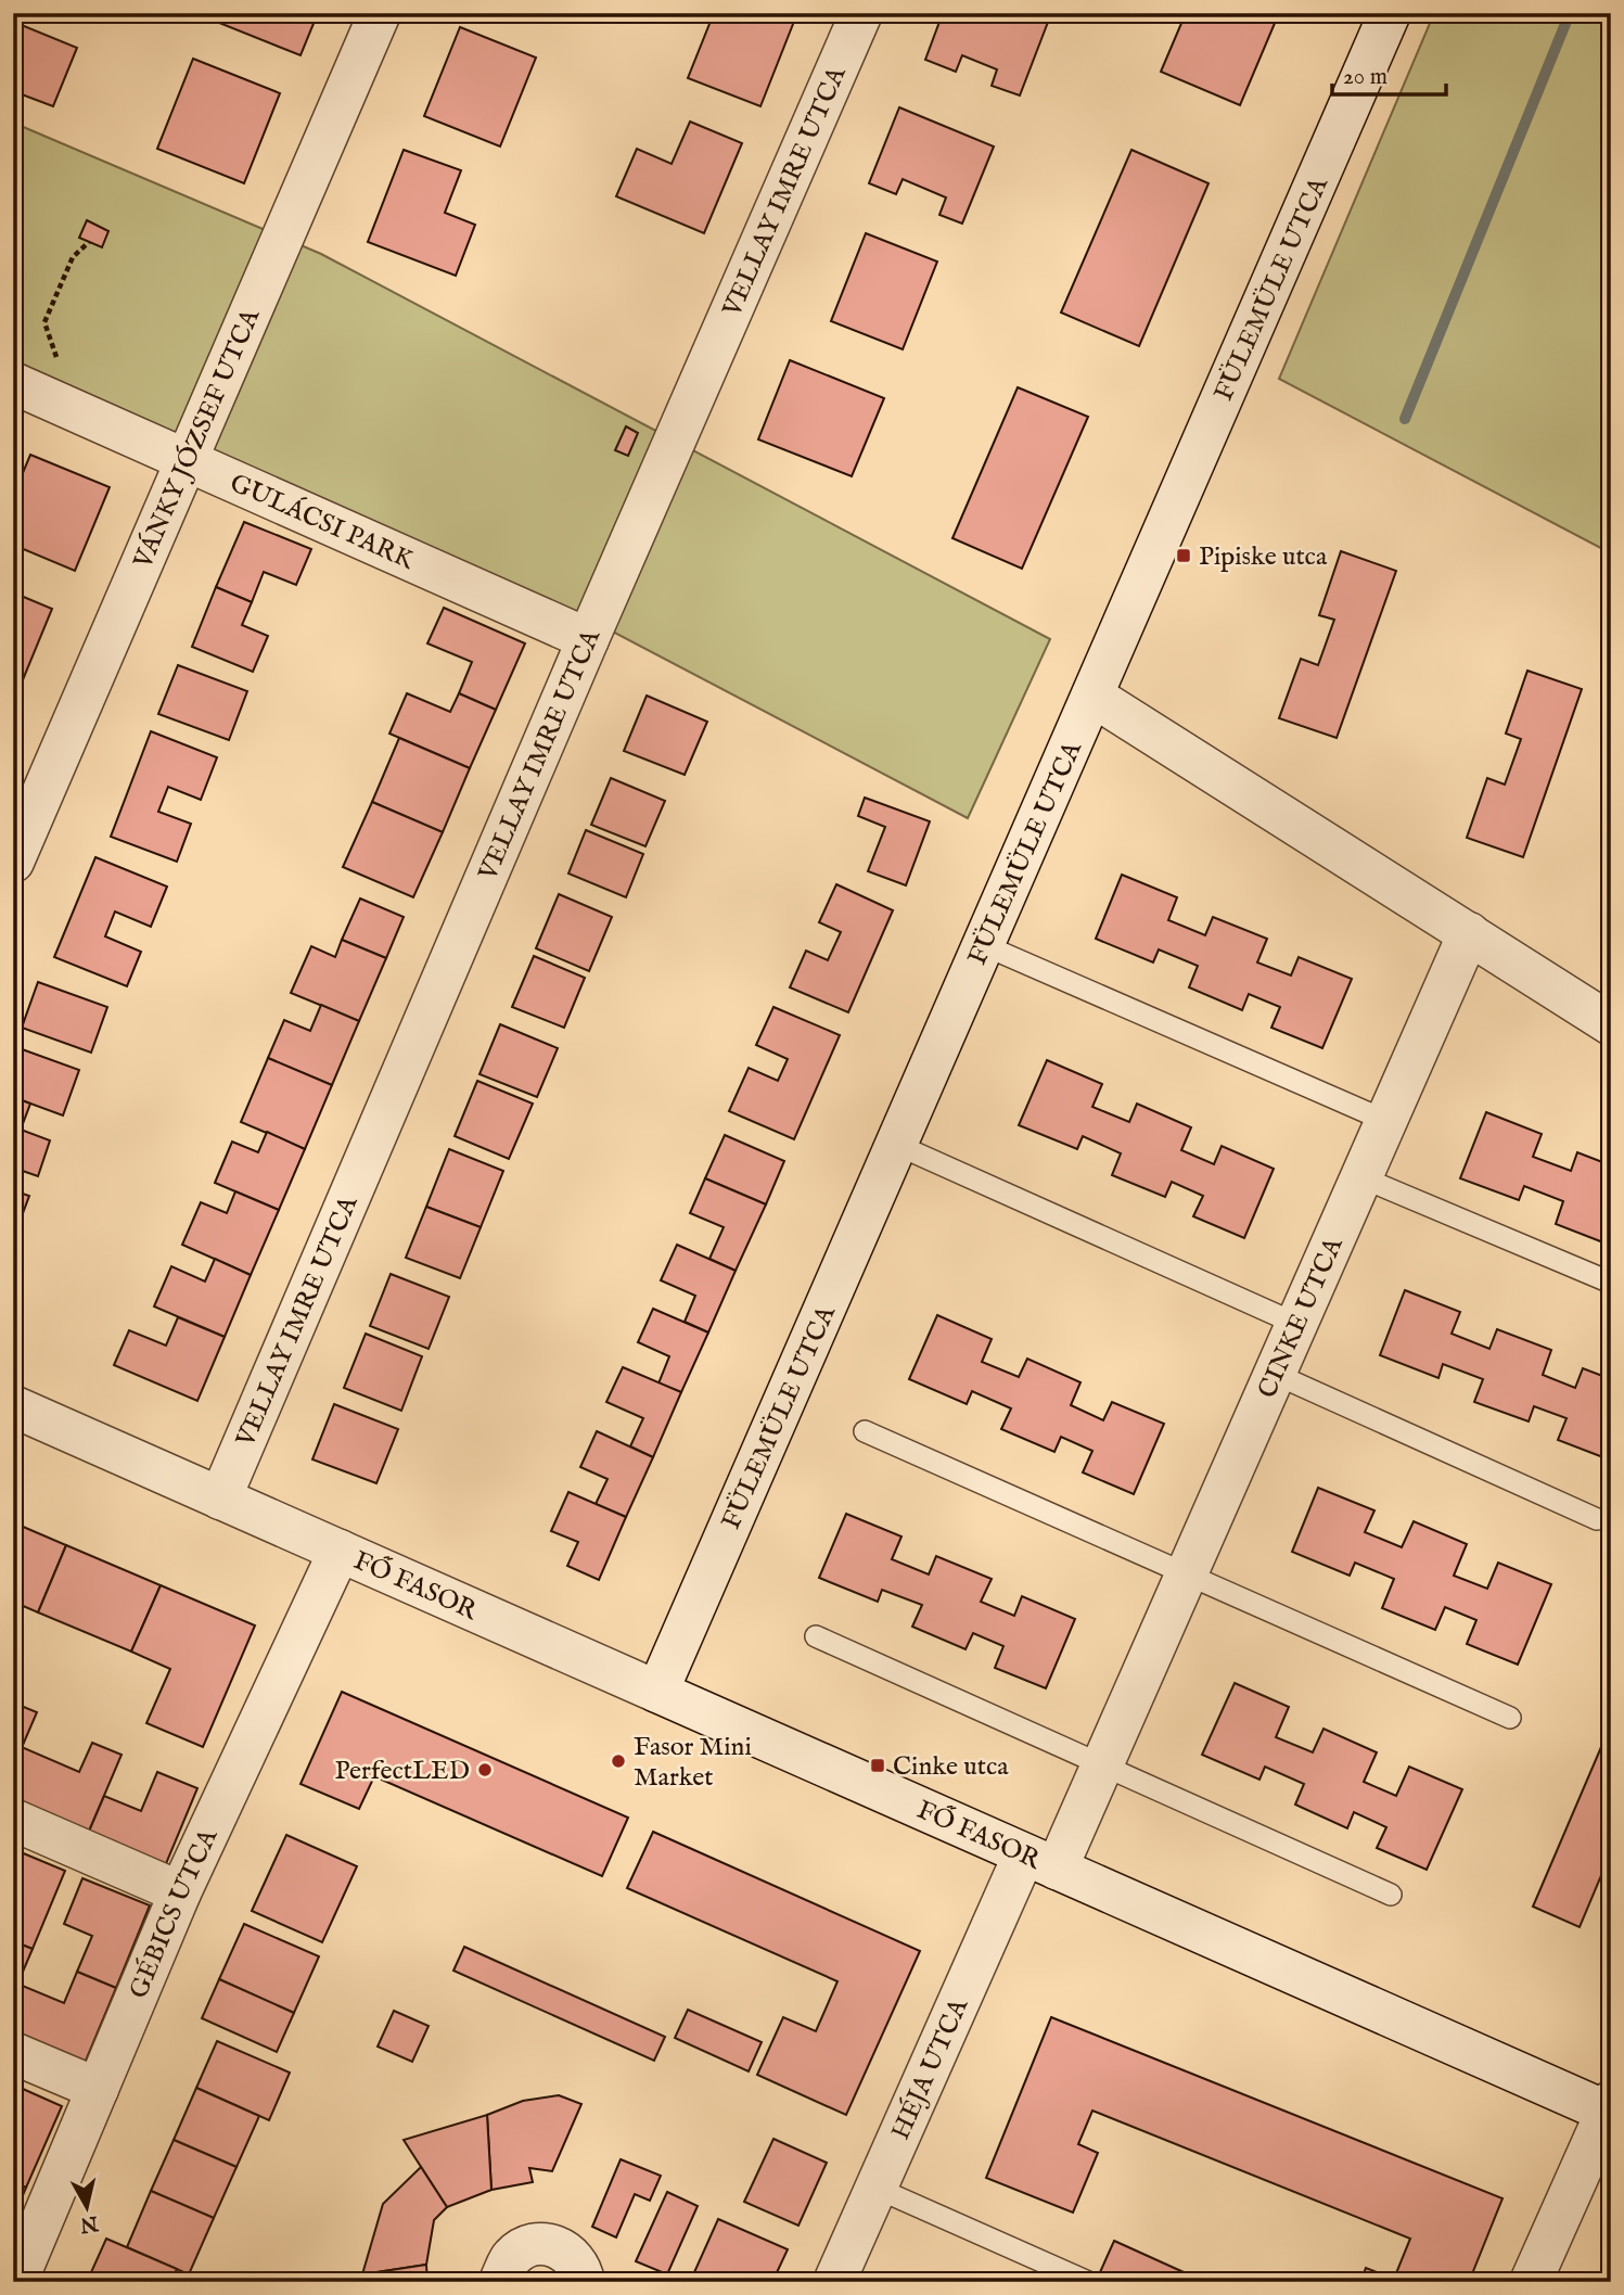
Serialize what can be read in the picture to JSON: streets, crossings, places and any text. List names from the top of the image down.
{
  "streets": {
    "street": [
      "VELLAY IMRE UTCA",
      "FÜLEMÜLE UTCA",
      "VÁNKY JÓZSEF UTCA",
      "GULÁCSI PARK",
      "CINKE UTCA",
      "FŐ FASOR",
      "GÉBICS UTCA",
      "HÉJA UTCA"
    ]
  },
  "crossings": [
    ["VELLAY IMRE UTCA", "GULÁCSI PARK"],
    ["VELLAY IMRE UTCA", "FŐ FASOR"],
    ["FÜLEMÜLE UTCA", "FŐ FASOR"],
    ["VÁNKY JÓZSEF UTCA", "GULÁCSI PARK"],
    ["CINKE UTCA", "FŐ FASOR"],
    ["CINKE UTCA", "HÉJA UTCA"],
    ["FŐ FASOR", "GÉBICS UTCA"],
    ["FŐ FASOR", "HÉJA UTCA"]
  ],
  "places": {
    "transit": ["Pipiske utca", "Cinke utca"],
    "other": ["Fasor Mini Market", "PerfectLED"]
  },
  "scale_bar": "20 m",
  "north": "bottom"
}
